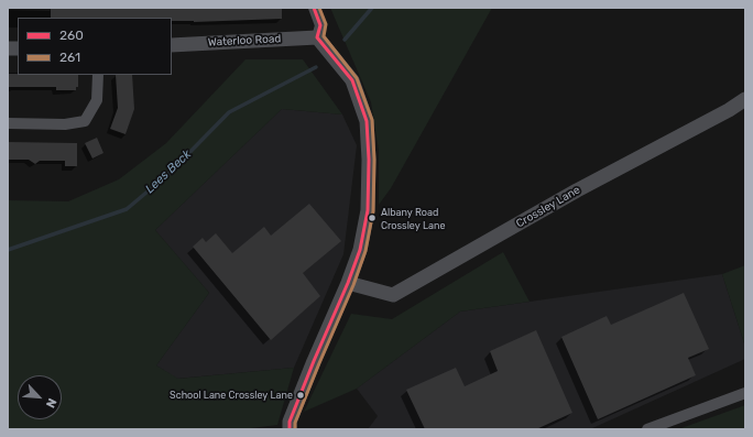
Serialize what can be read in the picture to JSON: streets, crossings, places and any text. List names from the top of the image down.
{
  "streets": {
    "street": ["Waterloo Road", "Crossley Lane"]
  },
  "water": ["Lees Beck"],
  "places": ["Albany Road Crossley Lane", "School Lane Crossley Lane"],
  "lines": ["transit line 260", "transit line 261"],
  "legend": ["260", "261"],
  "north": "bottom right"
}
